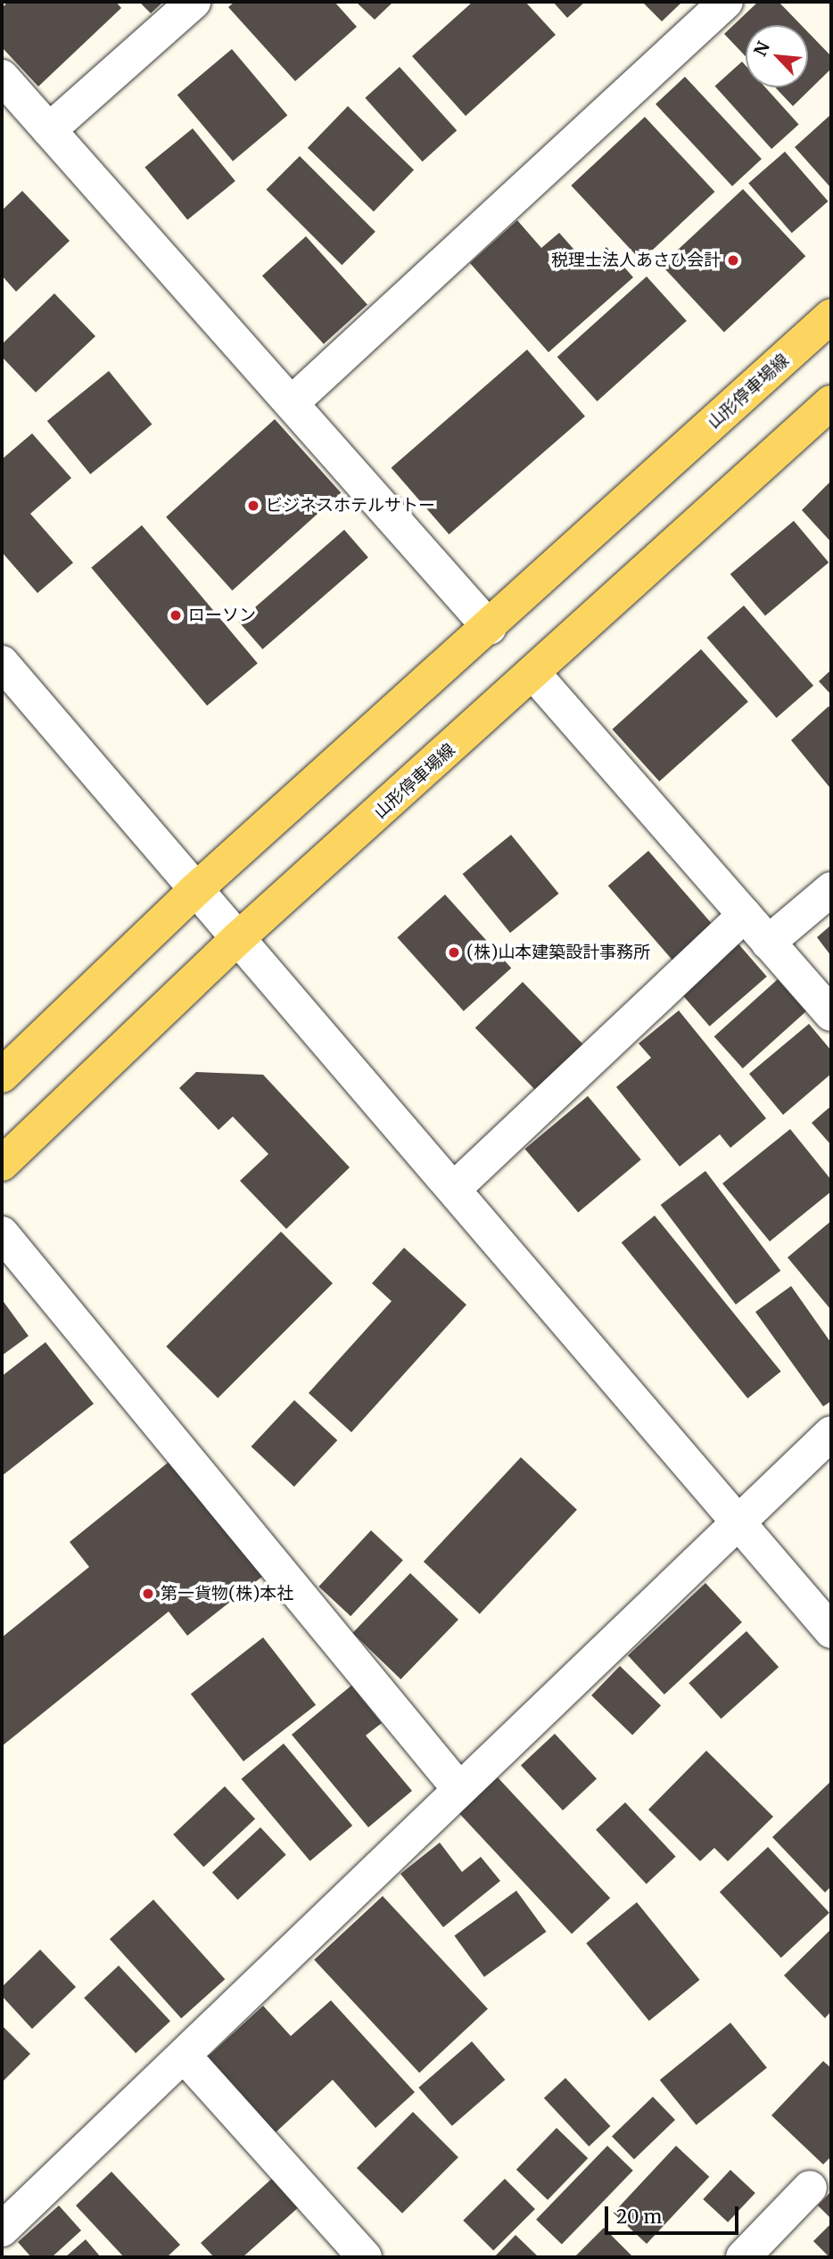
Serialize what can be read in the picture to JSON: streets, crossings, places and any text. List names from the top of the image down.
{
  "streets": {
    "main road": ["山形停車場線"]
  },
  "places": [
    "税理士法人あさひ会計",
    "ビジネスホテルサトー",
    "ローソン",
    "(株)山本建築設計事務所",
    "第一貨物(株)本社"
  ],
  "scale_bar": "20 m",
  "north": "top left"
}
